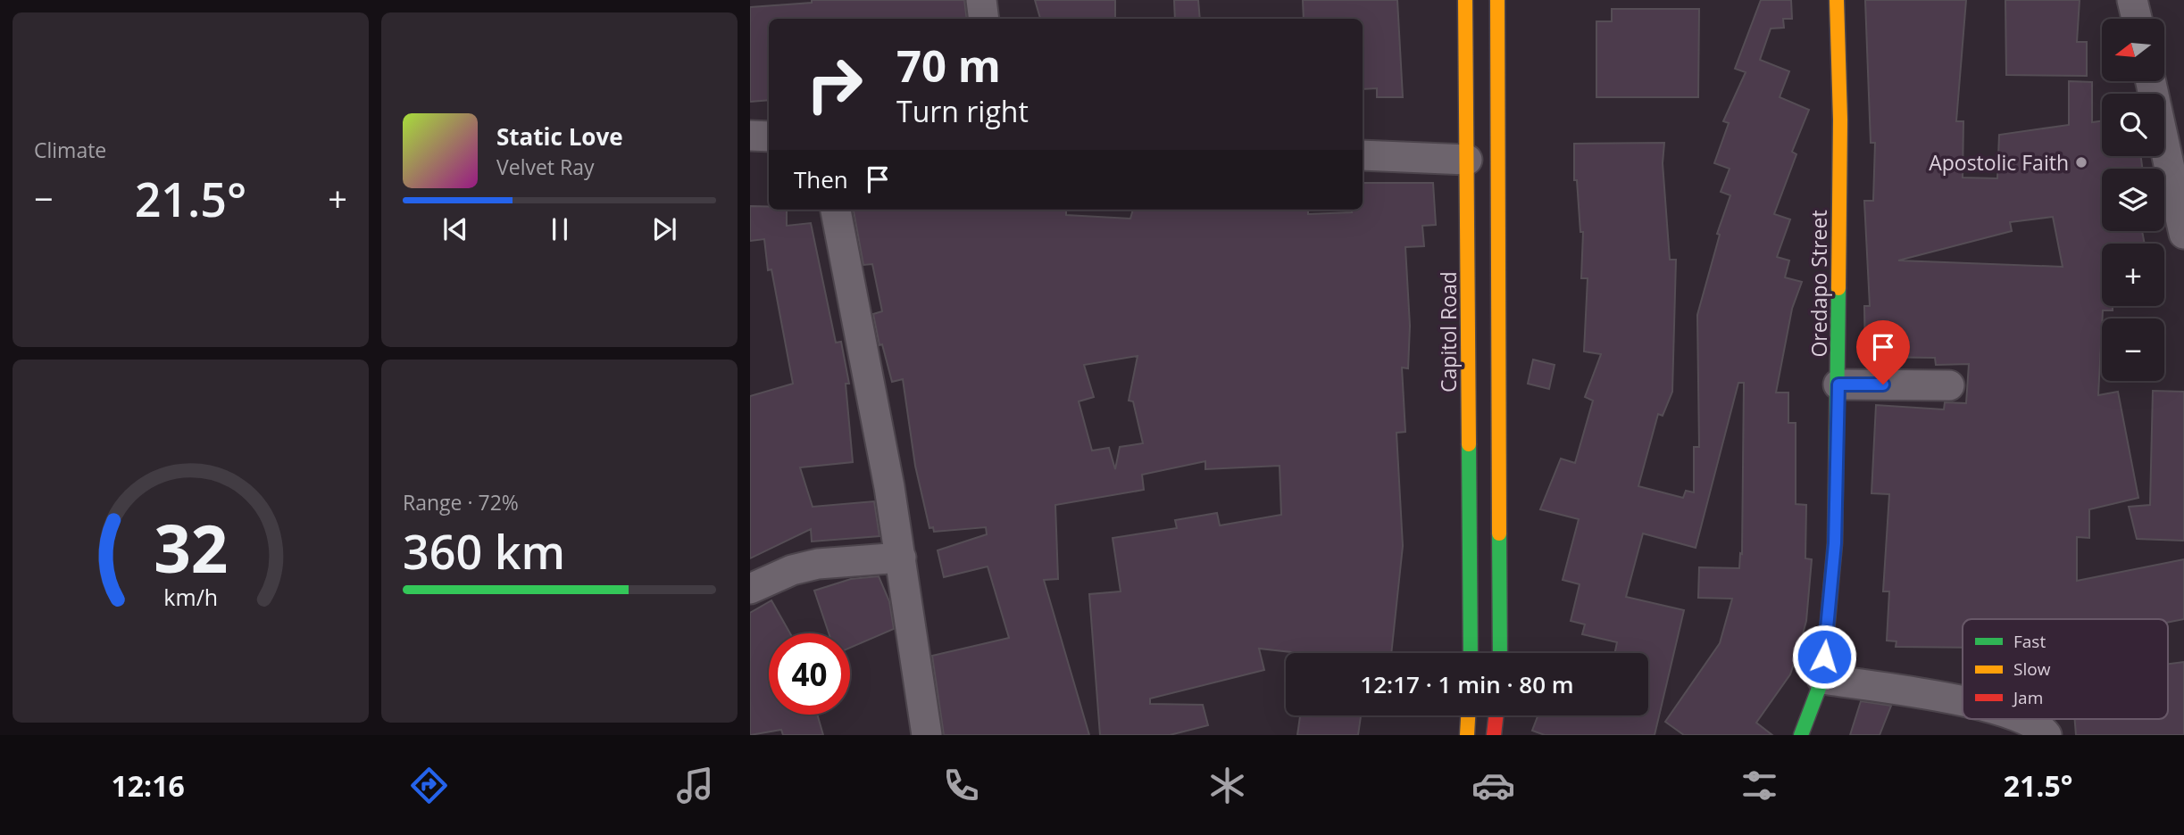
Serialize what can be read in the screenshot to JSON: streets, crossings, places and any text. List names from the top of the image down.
{
  "streets": {
    "main road": ["Oredapo Street", "Capitol Road"]
  },
  "places": ["Apostolic Faith"],
  "legend": ["Fast", "Slow", "Jam"],
  "north": "left",
  "page": {
    "tile": [
      "Climate",
      ["Range · 72%", "360 km"]
    ],
    "map_buttons": ["+", "−"],
    "turn": ["70 m", "Turn right"],
    "song": ["Static Love", "Velvet Ray"],
    "then": "Then",
    "heat": ["−", "21.5°", "+"],
    "limit": "40",
    "trip": "12:17 · 1 min · 80 m",
    "tabs": ["12:16", "21.5°"],
    "gauge": ["32", "km/h"]
  }
}
